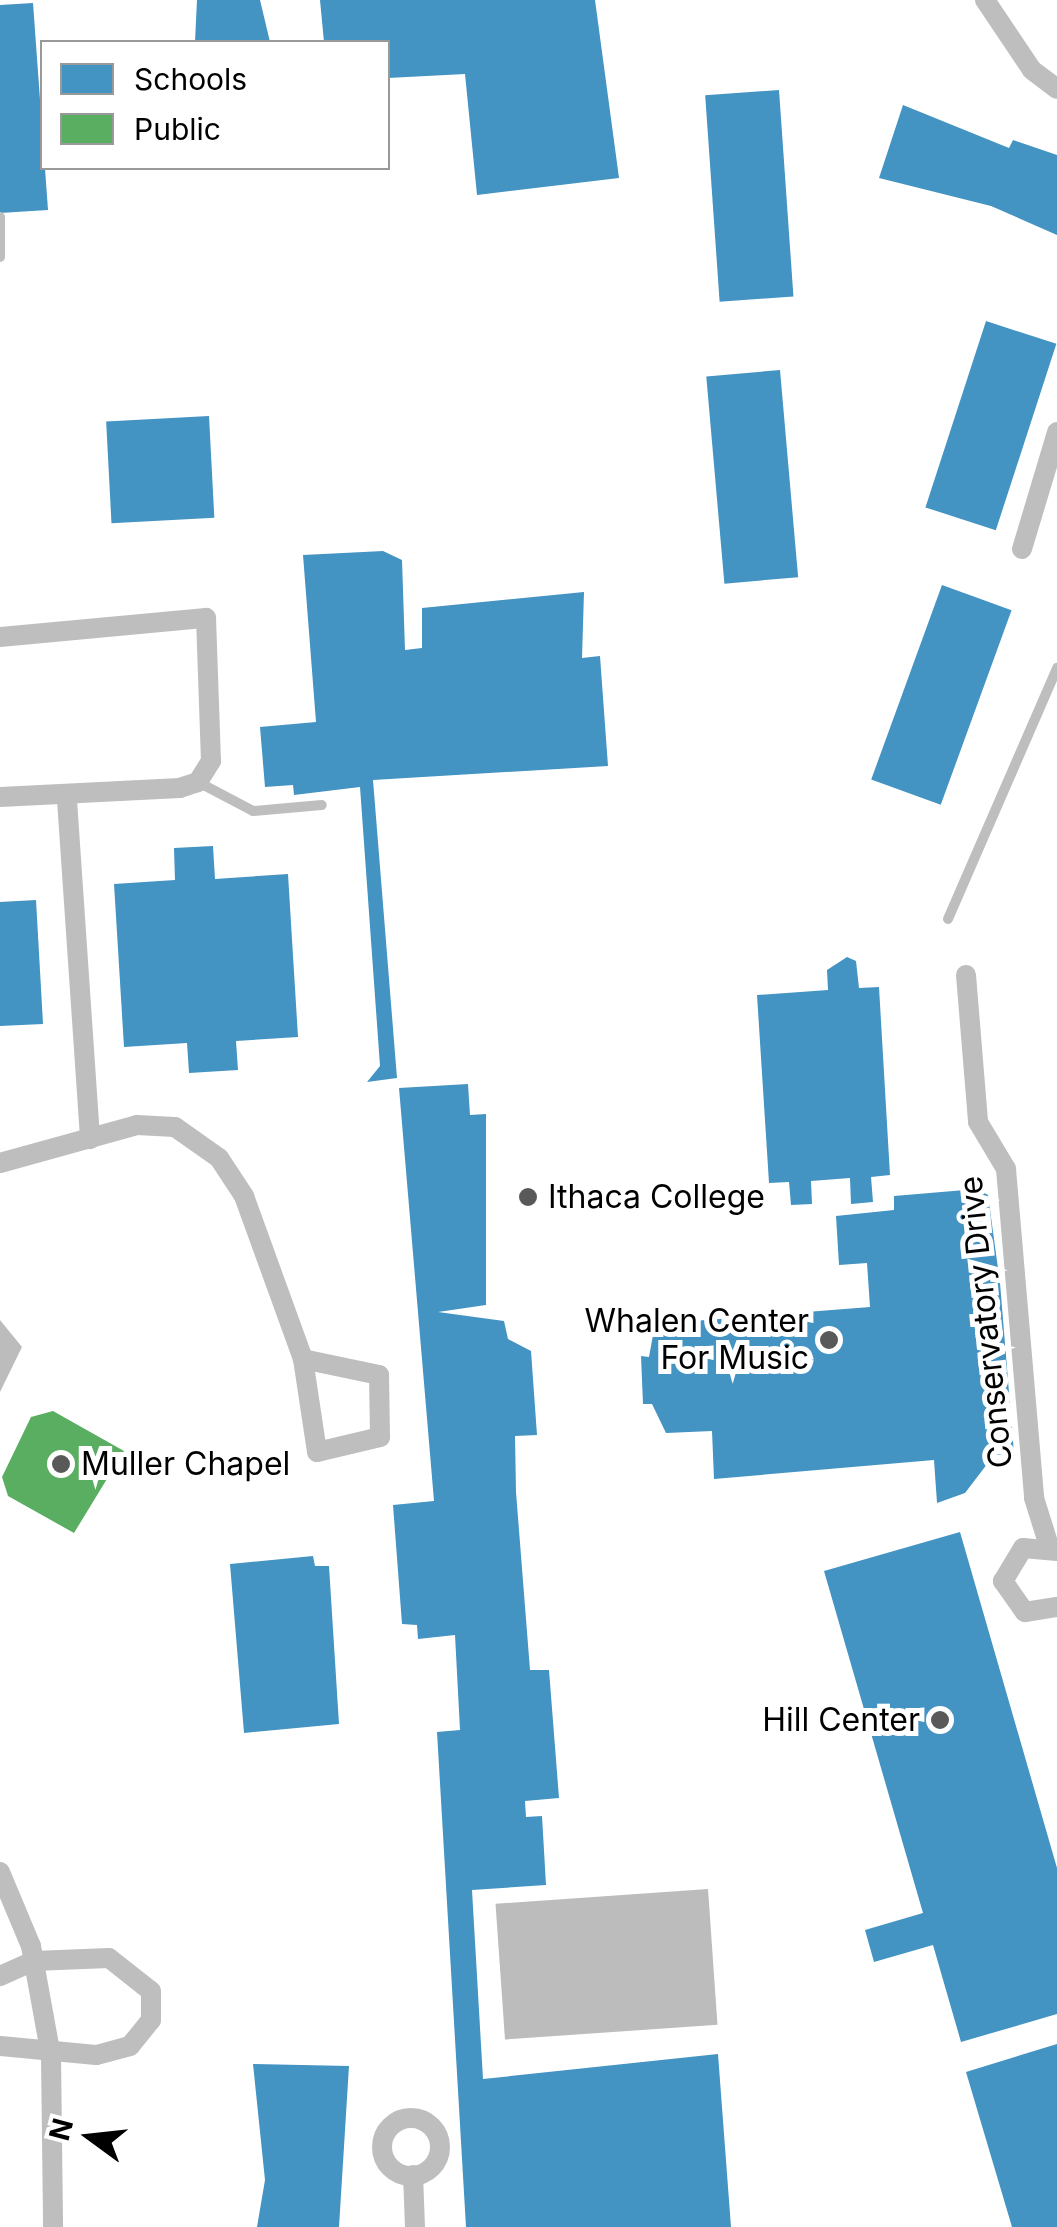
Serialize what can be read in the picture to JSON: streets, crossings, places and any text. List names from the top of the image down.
{
  "streets": {
    "street": ["Conservatory Drive"]
  },
  "places": [
    "Ithaca College",
    "Whalen Center For Music",
    "Muller Chapel",
    "Hill Center"
  ],
  "legend": ["Schools", "Public"],
  "north": "left"
}
